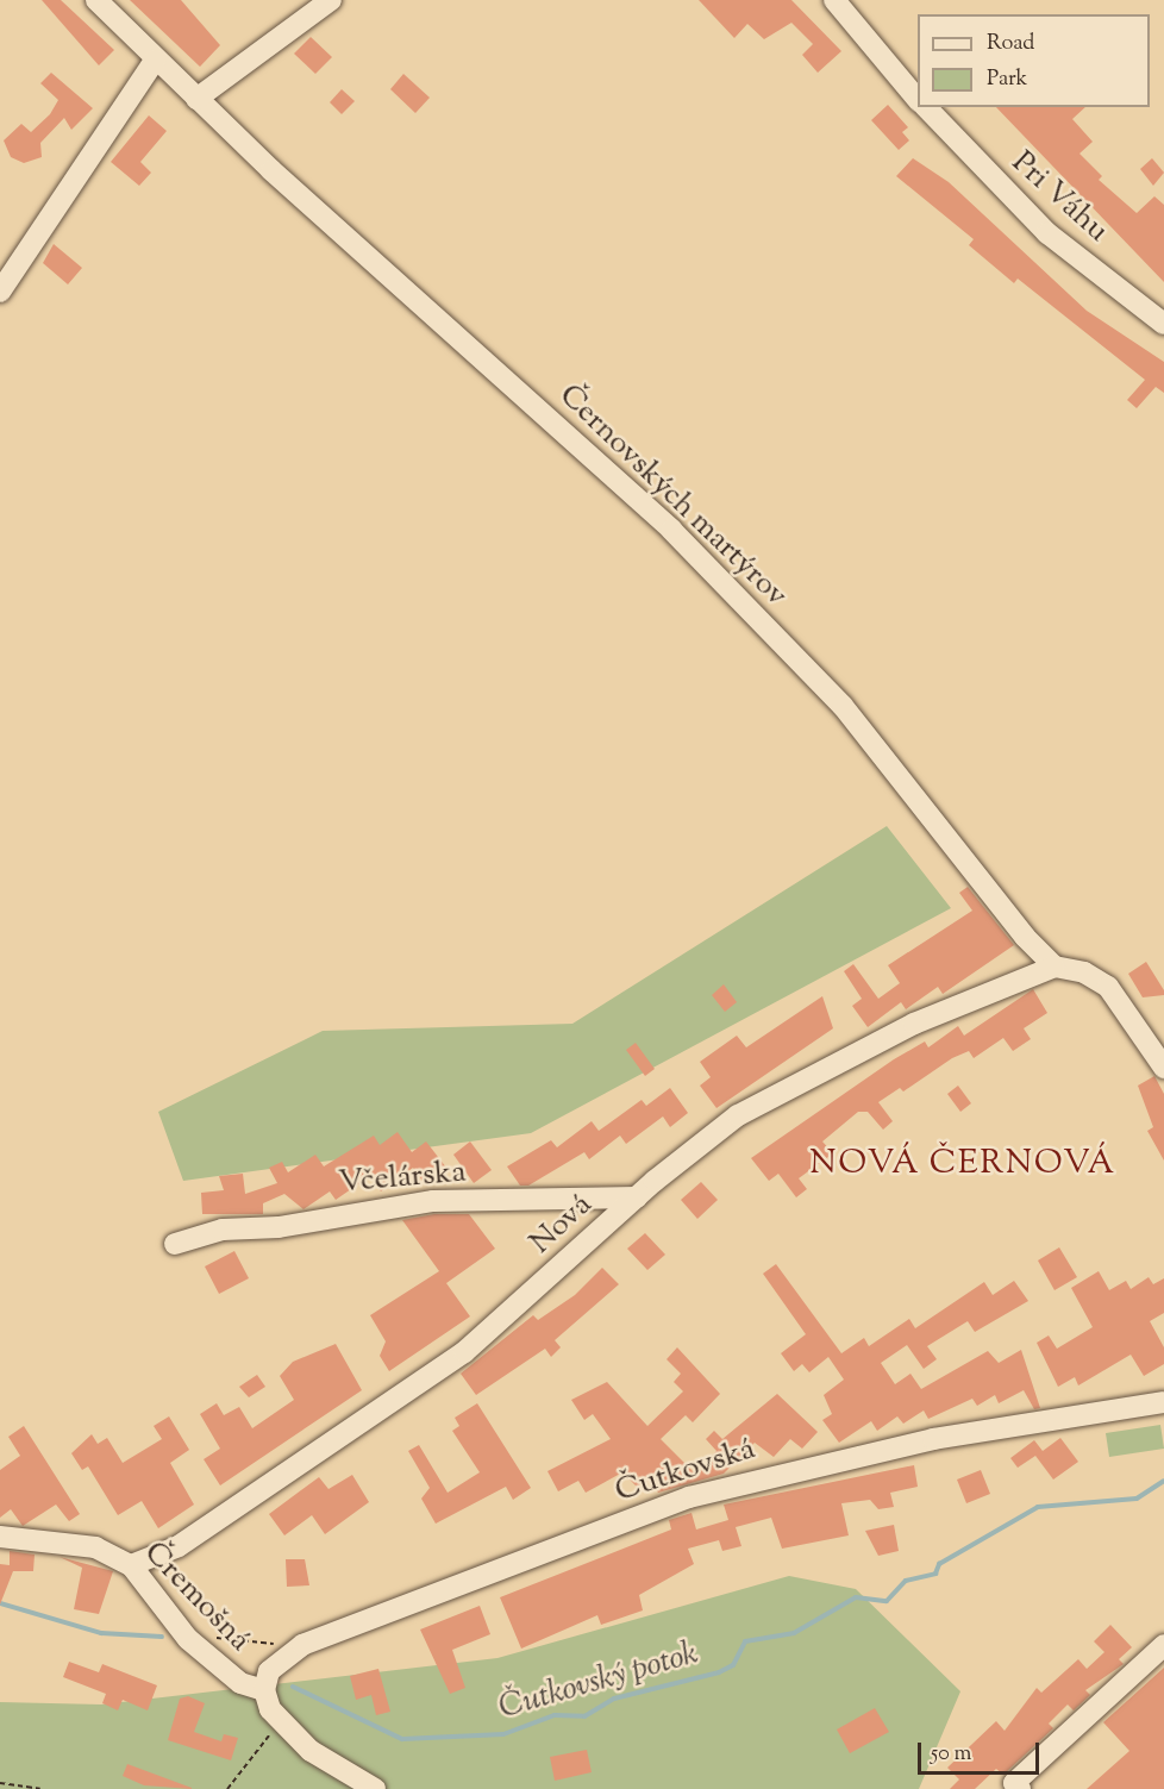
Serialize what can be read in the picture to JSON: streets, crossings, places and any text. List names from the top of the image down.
{
  "streets": {
    "street": [
      "Pri Váhu",
      "Černovských martýrov",
      "Včelárska",
      "Nová",
      "Čutkovská",
      "Čremošná"
    ]
  },
  "crossings": [
    ["Černovských martýrov", "Nová"],
    ["Včelárska", "Nová"],
    ["Nová", "Čremošná"],
    ["Čutkovská", "Čremošná"]
  ],
  "districts": ["NOVÁ ČERNOVÁ"],
  "water": ["Čutkovský potok"],
  "legend": ["Road", "Park"],
  "scale_bar": "50 m"
}
